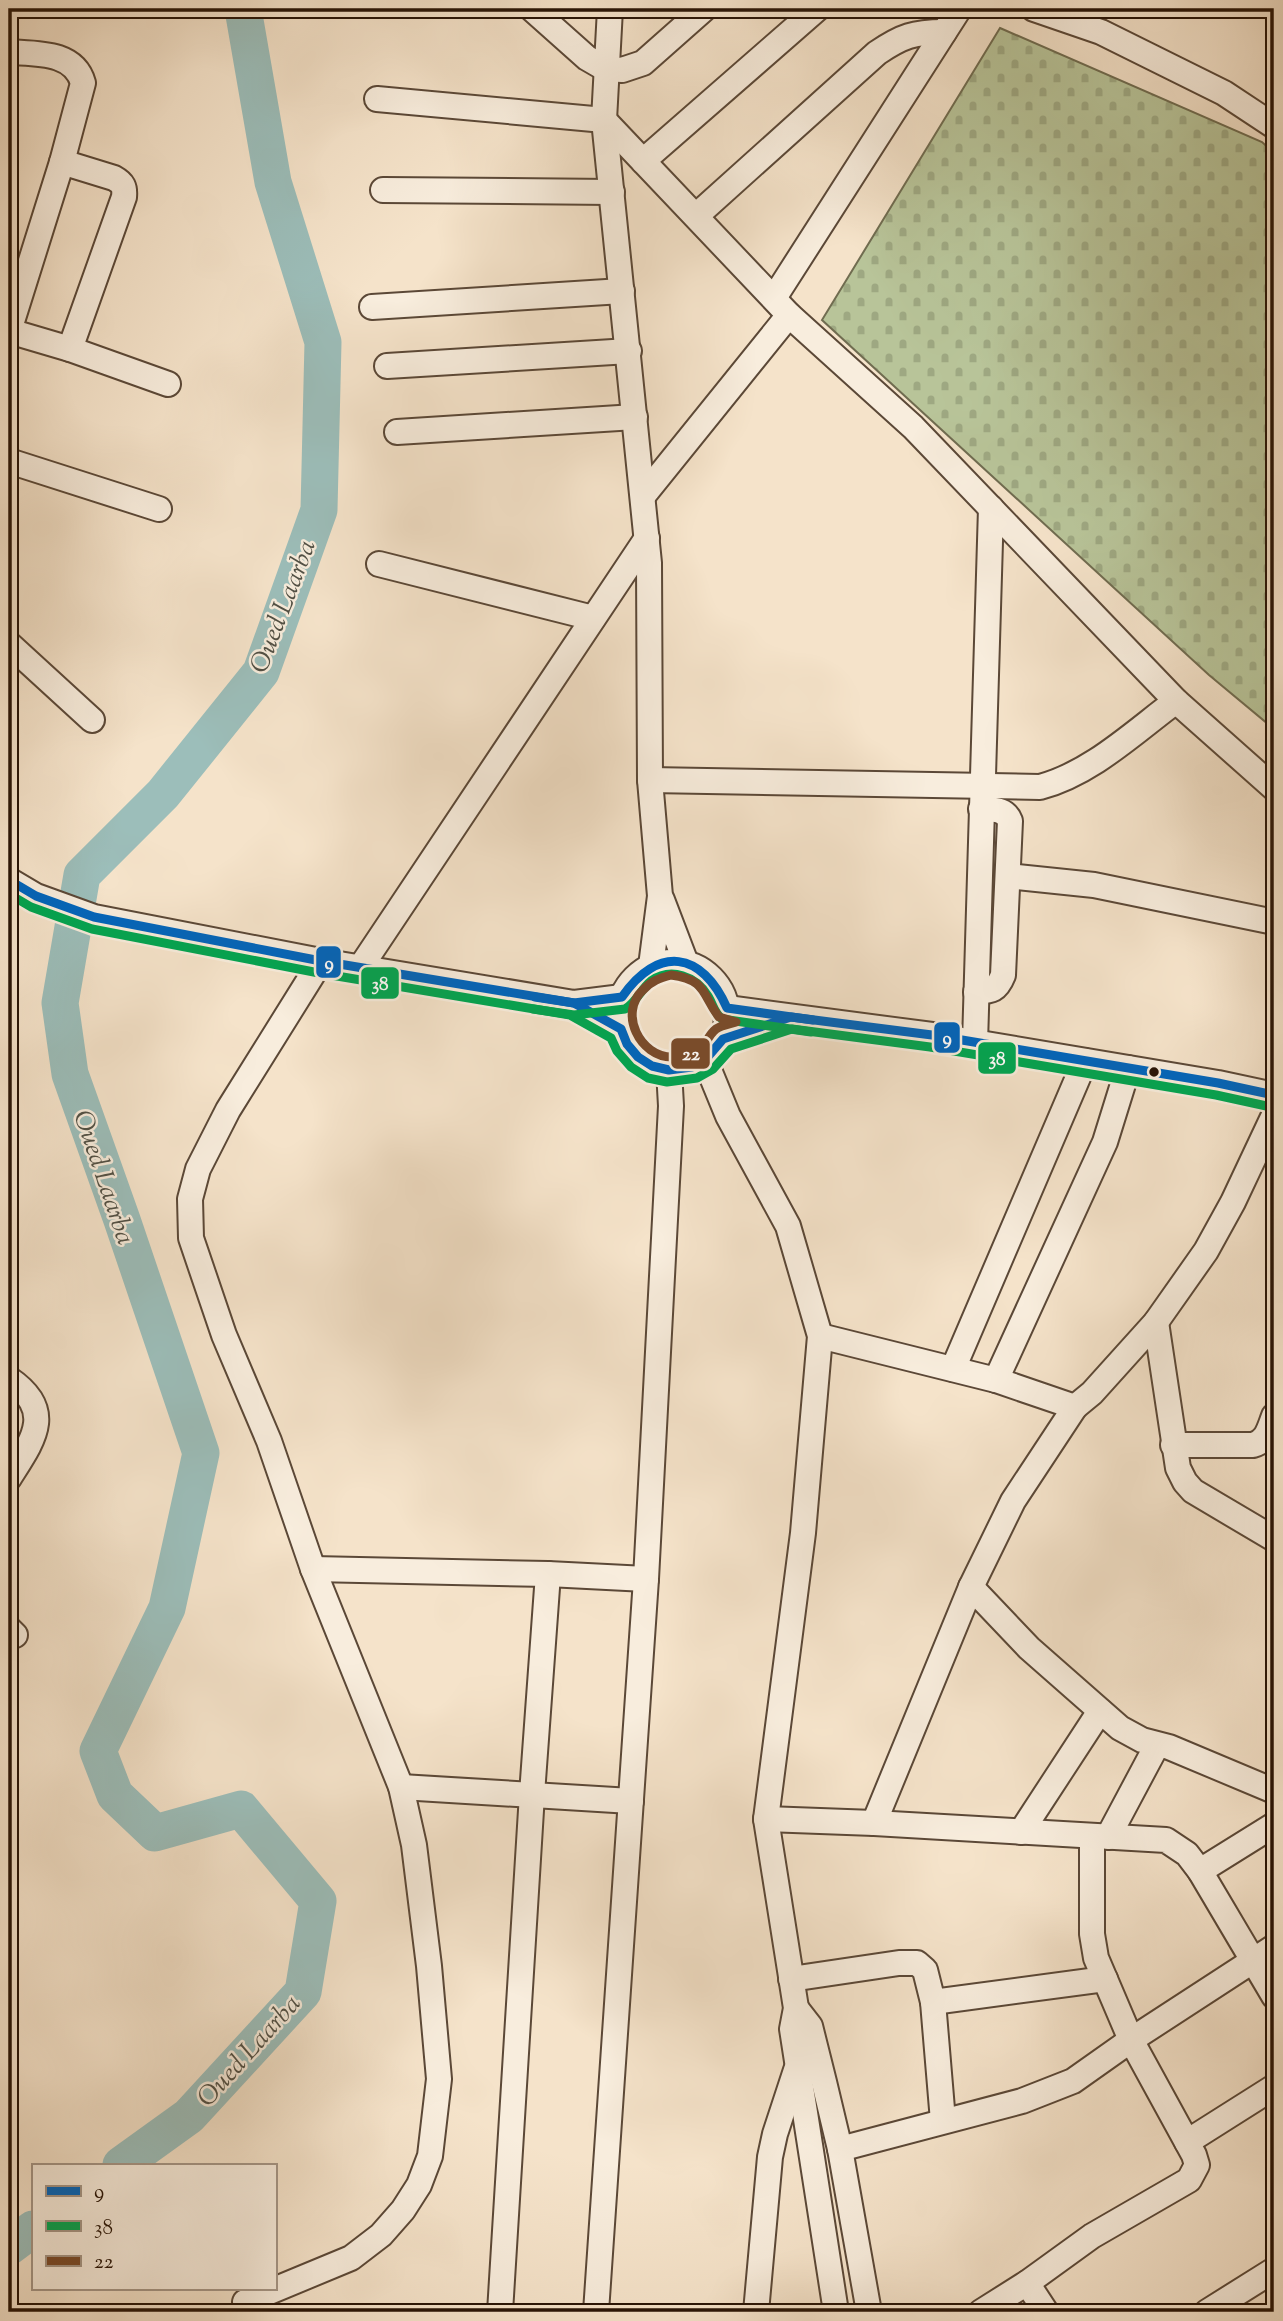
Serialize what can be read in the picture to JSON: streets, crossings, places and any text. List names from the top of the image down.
{
  "water": ["Oued Laarba"],
  "lines": ["transit line 9", "transit line 38", "transit line 22"],
  "legend": ["9", "38", "22"]
}
